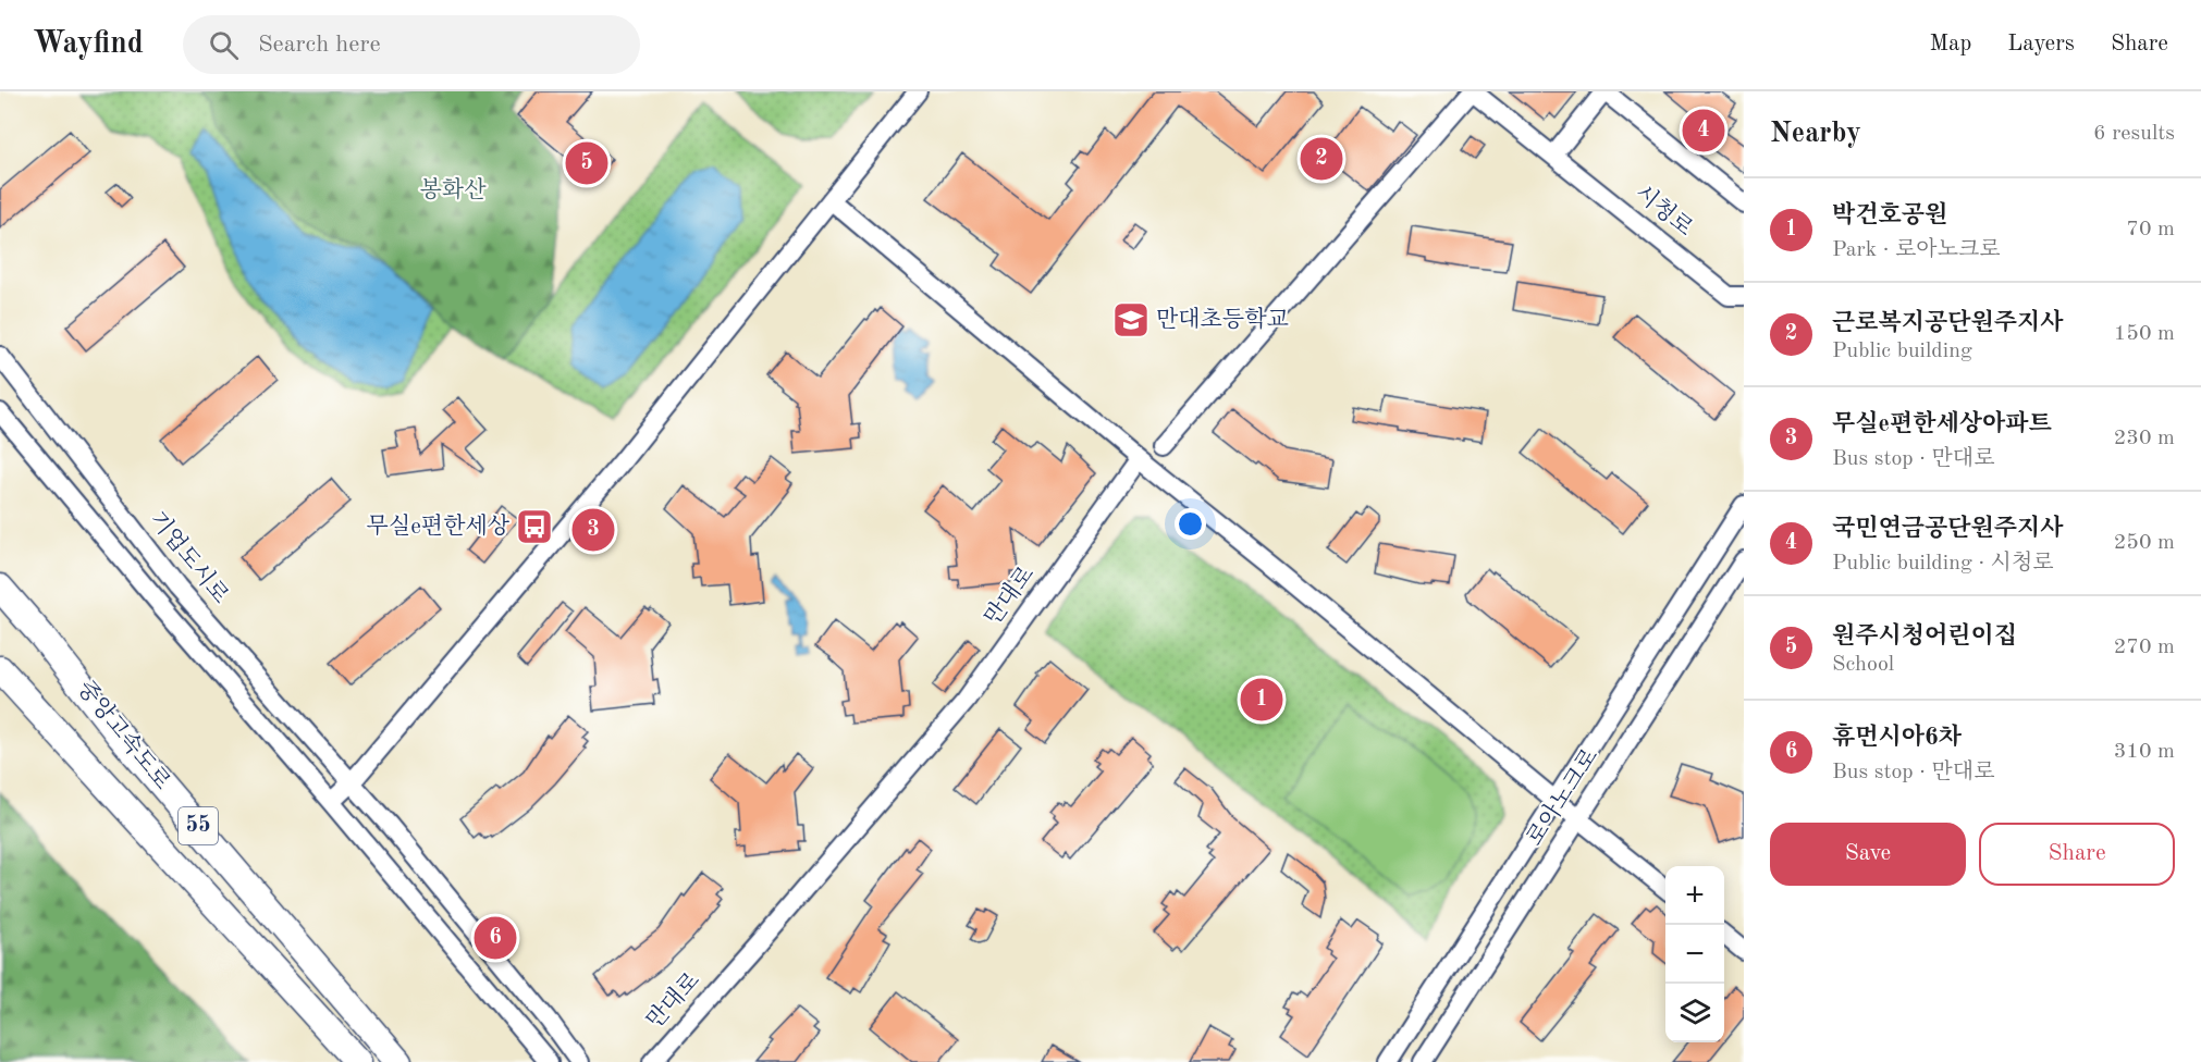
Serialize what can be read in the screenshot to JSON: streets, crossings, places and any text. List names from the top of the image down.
{
  "streets": {
    "highway": ["중앙고속도로", "55"],
    "street": [
      "시청로",
      "기업도시로",
      "만대로",
      "로아노크로"
    ]
  },
  "crossings": [
    ["만대로", "로아노크로"]
  ],
  "parks": ["봉화산"],
  "places": {
    "school or university": ["만대초등학교"],
    "bus stop": ["무실e편한세상"]
  },
  "page": {
    "header": "Wayfind",
    "search": "Search here",
    "nav": ["Map", "Layers", "Share"],
    "heading": ["Nearby", "6 results"],
    "pins": [
      "4",
      "2",
      "5",
      "3",
      "1",
      "6"
    ],
    "list": [
      {
        "mark": "1",
        "name": "박건호공원",
        "note": "Park · 로아노크로",
        "value": "70 m"
      },
      {
        "mark": "2",
        "name": "근로복지공단원주지사",
        "note": "Public building",
        "value": "150 m"
      },
      {
        "mark": "3",
        "name": "무실e편한세상아파트",
        "note": "Bus stop · 만대로",
        "value": "230 m"
      },
      {
        "mark": "4",
        "name": "국민연금공단원주지사",
        "note": "Public building · 시청로",
        "value": "250 m"
      },
      {
        "mark": "5",
        "name": "원주시청어린이집",
        "note": "School",
        "value": "270 m"
      },
      {
        "mark": "6",
        "name": "휴먼시아6차",
        "note": "Bus stop · 만대로",
        "value": "310 m"
      }
    ],
    "buttons": ["Save", "Share"],
    "map_buttons": ["+", "−"]
  }
}
